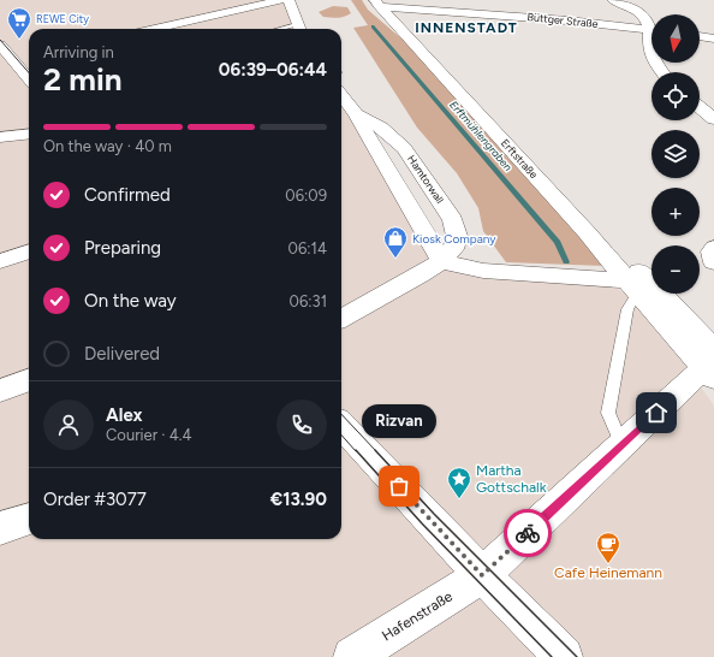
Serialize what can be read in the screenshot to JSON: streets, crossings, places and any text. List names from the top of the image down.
{
  "streets": {
    "street": [
      "Büttger Straße",
      "Erftstraße",
      "Hamtorwall",
      "Hafenstraße"
    ]
  },
  "crossings": [
    ["Büttger Straße", "Erftstraße"]
  ],
  "districts": ["INNENSTADT"],
  "water": ["Erftmühlengraben"],
  "places": {
    "supermarket": ["REWE City"],
    "shop": ["Kiosk Company"],
    "other": ["Rizvan"],
    "place": ["Martha Gottschalk"],
    "cafe": ["Cafe Heinemann"]
  },
  "north": "bottom",
  "page": {
    "map_buttons": ["+", "−"],
    "heading": ["2 min", "Arriving in", "06:39–06:44"],
    "panel": [
      "Alex",
      "Courier · 4.4",
      "Order #3077",
      "€13.90"
    ],
    "bar": "On the way · 40 m",
    "list": [
      ["Confirmed", "06:09"],
      ["Preparing", "06:14"],
      ["On the way", "06:31"],
      "Delivered"
    ],
    "bubble": "Rizvan"
  }
}
